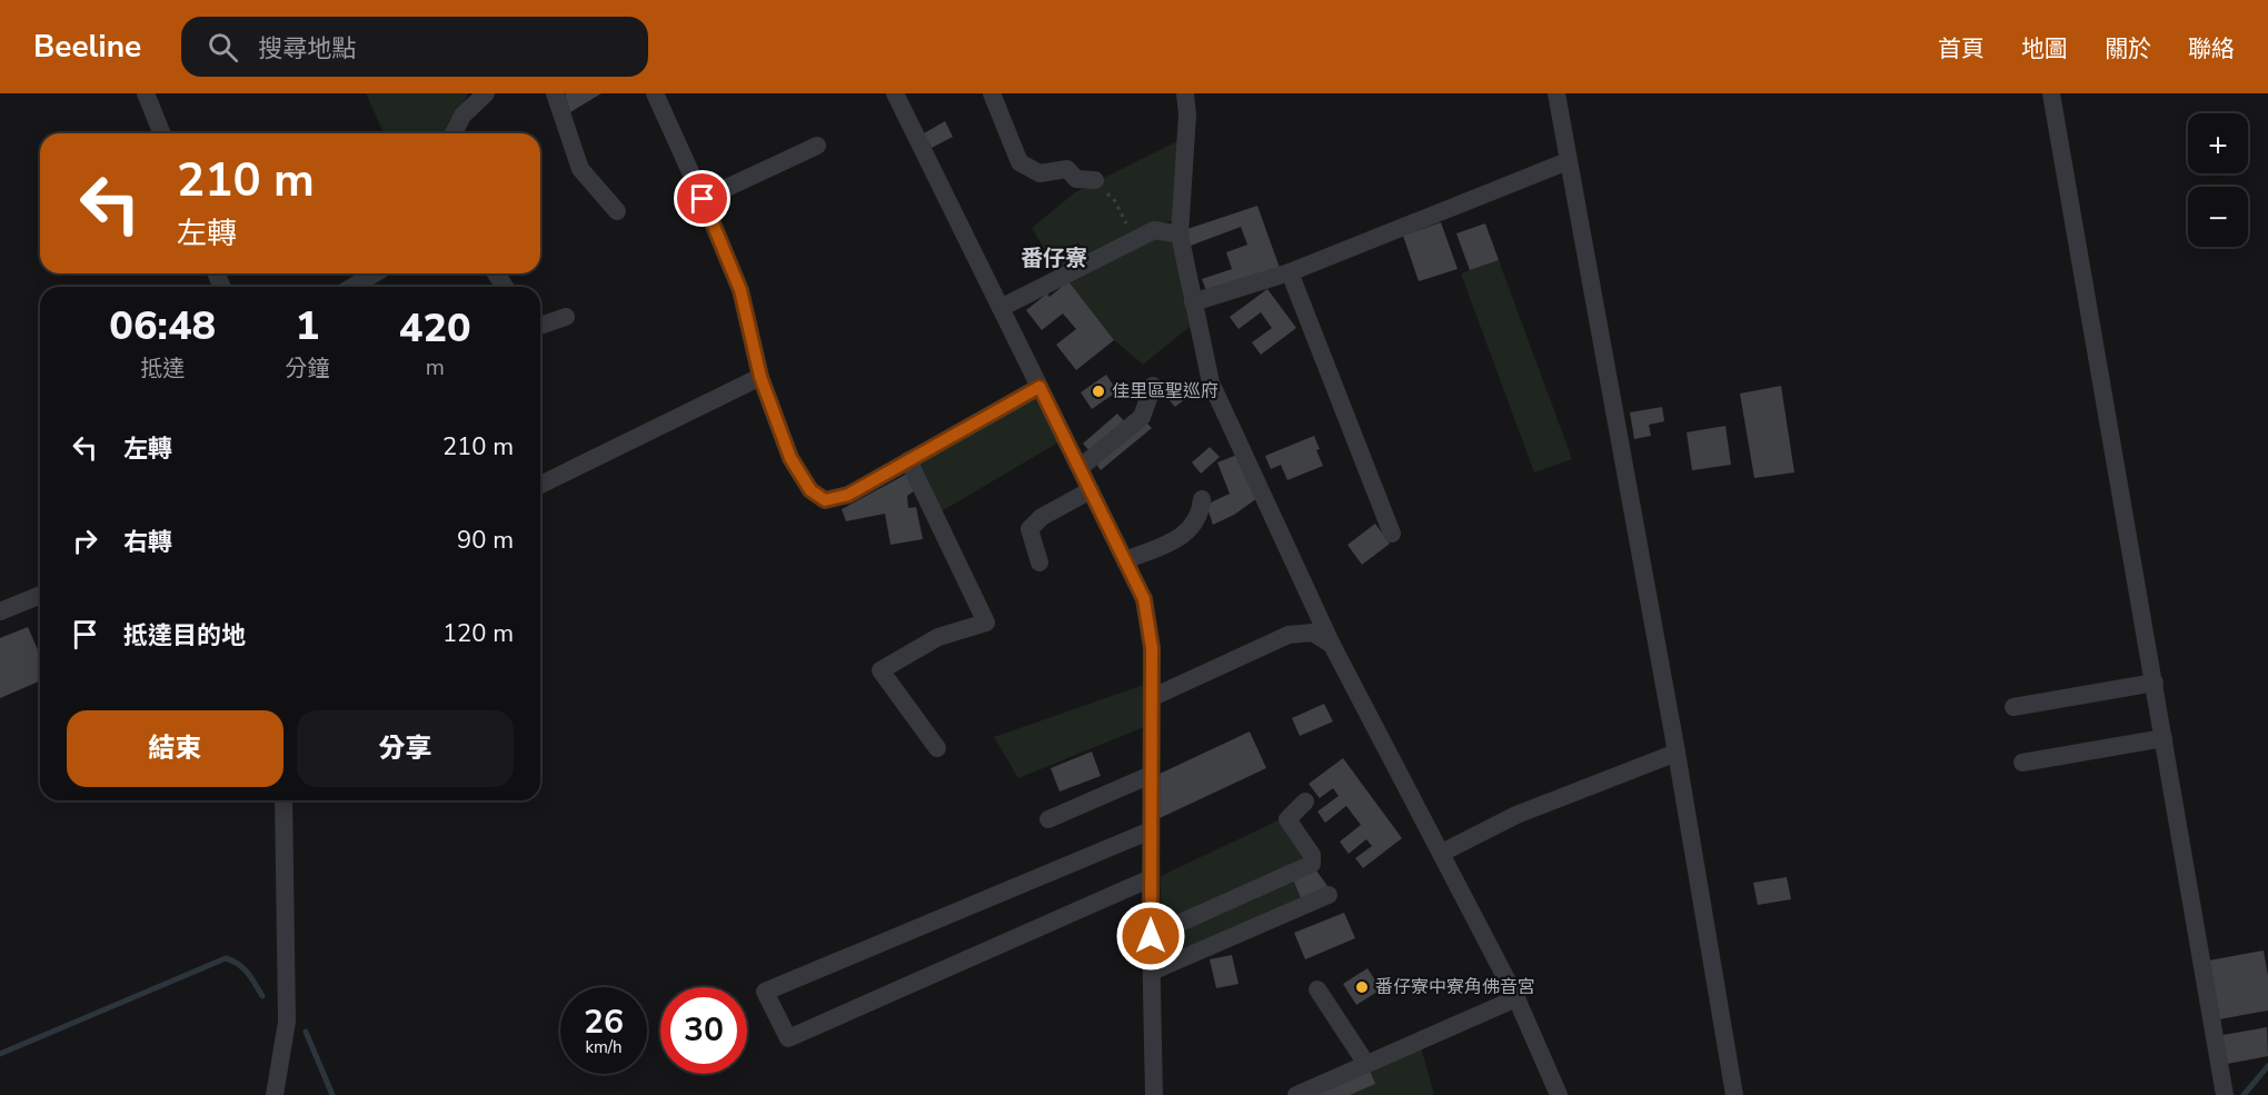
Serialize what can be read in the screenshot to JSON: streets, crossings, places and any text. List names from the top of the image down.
{
  "districts": ["番仔寮"],
  "places": ["佳里區聖巡府", "番仔寮中寮角佛音宮"],
  "page": {
    "header": "Beeline",
    "search": "搜尋地點",
    "nav": [
      "首頁",
      "地圖",
      "關於",
      "聯絡"
    ],
    "map_buttons": ["+", "−"],
    "turn": ["210 m", "左轉"],
    "eta": [
      "06:48",
      "抵達",
      "1",
      "分鐘",
      "420",
      "m"
    ],
    "list": [
      {
        "name": "左轉",
        "value": "210 m"
      },
      {
        "name": "右轉",
        "value": "90 m"
      },
      {
        "name": "抵達目的地",
        "value": "120 m"
      }
    ],
    "buttons": ["結束", "分享"],
    "speed": "26 km/h",
    "limit": "30"
  }
}
